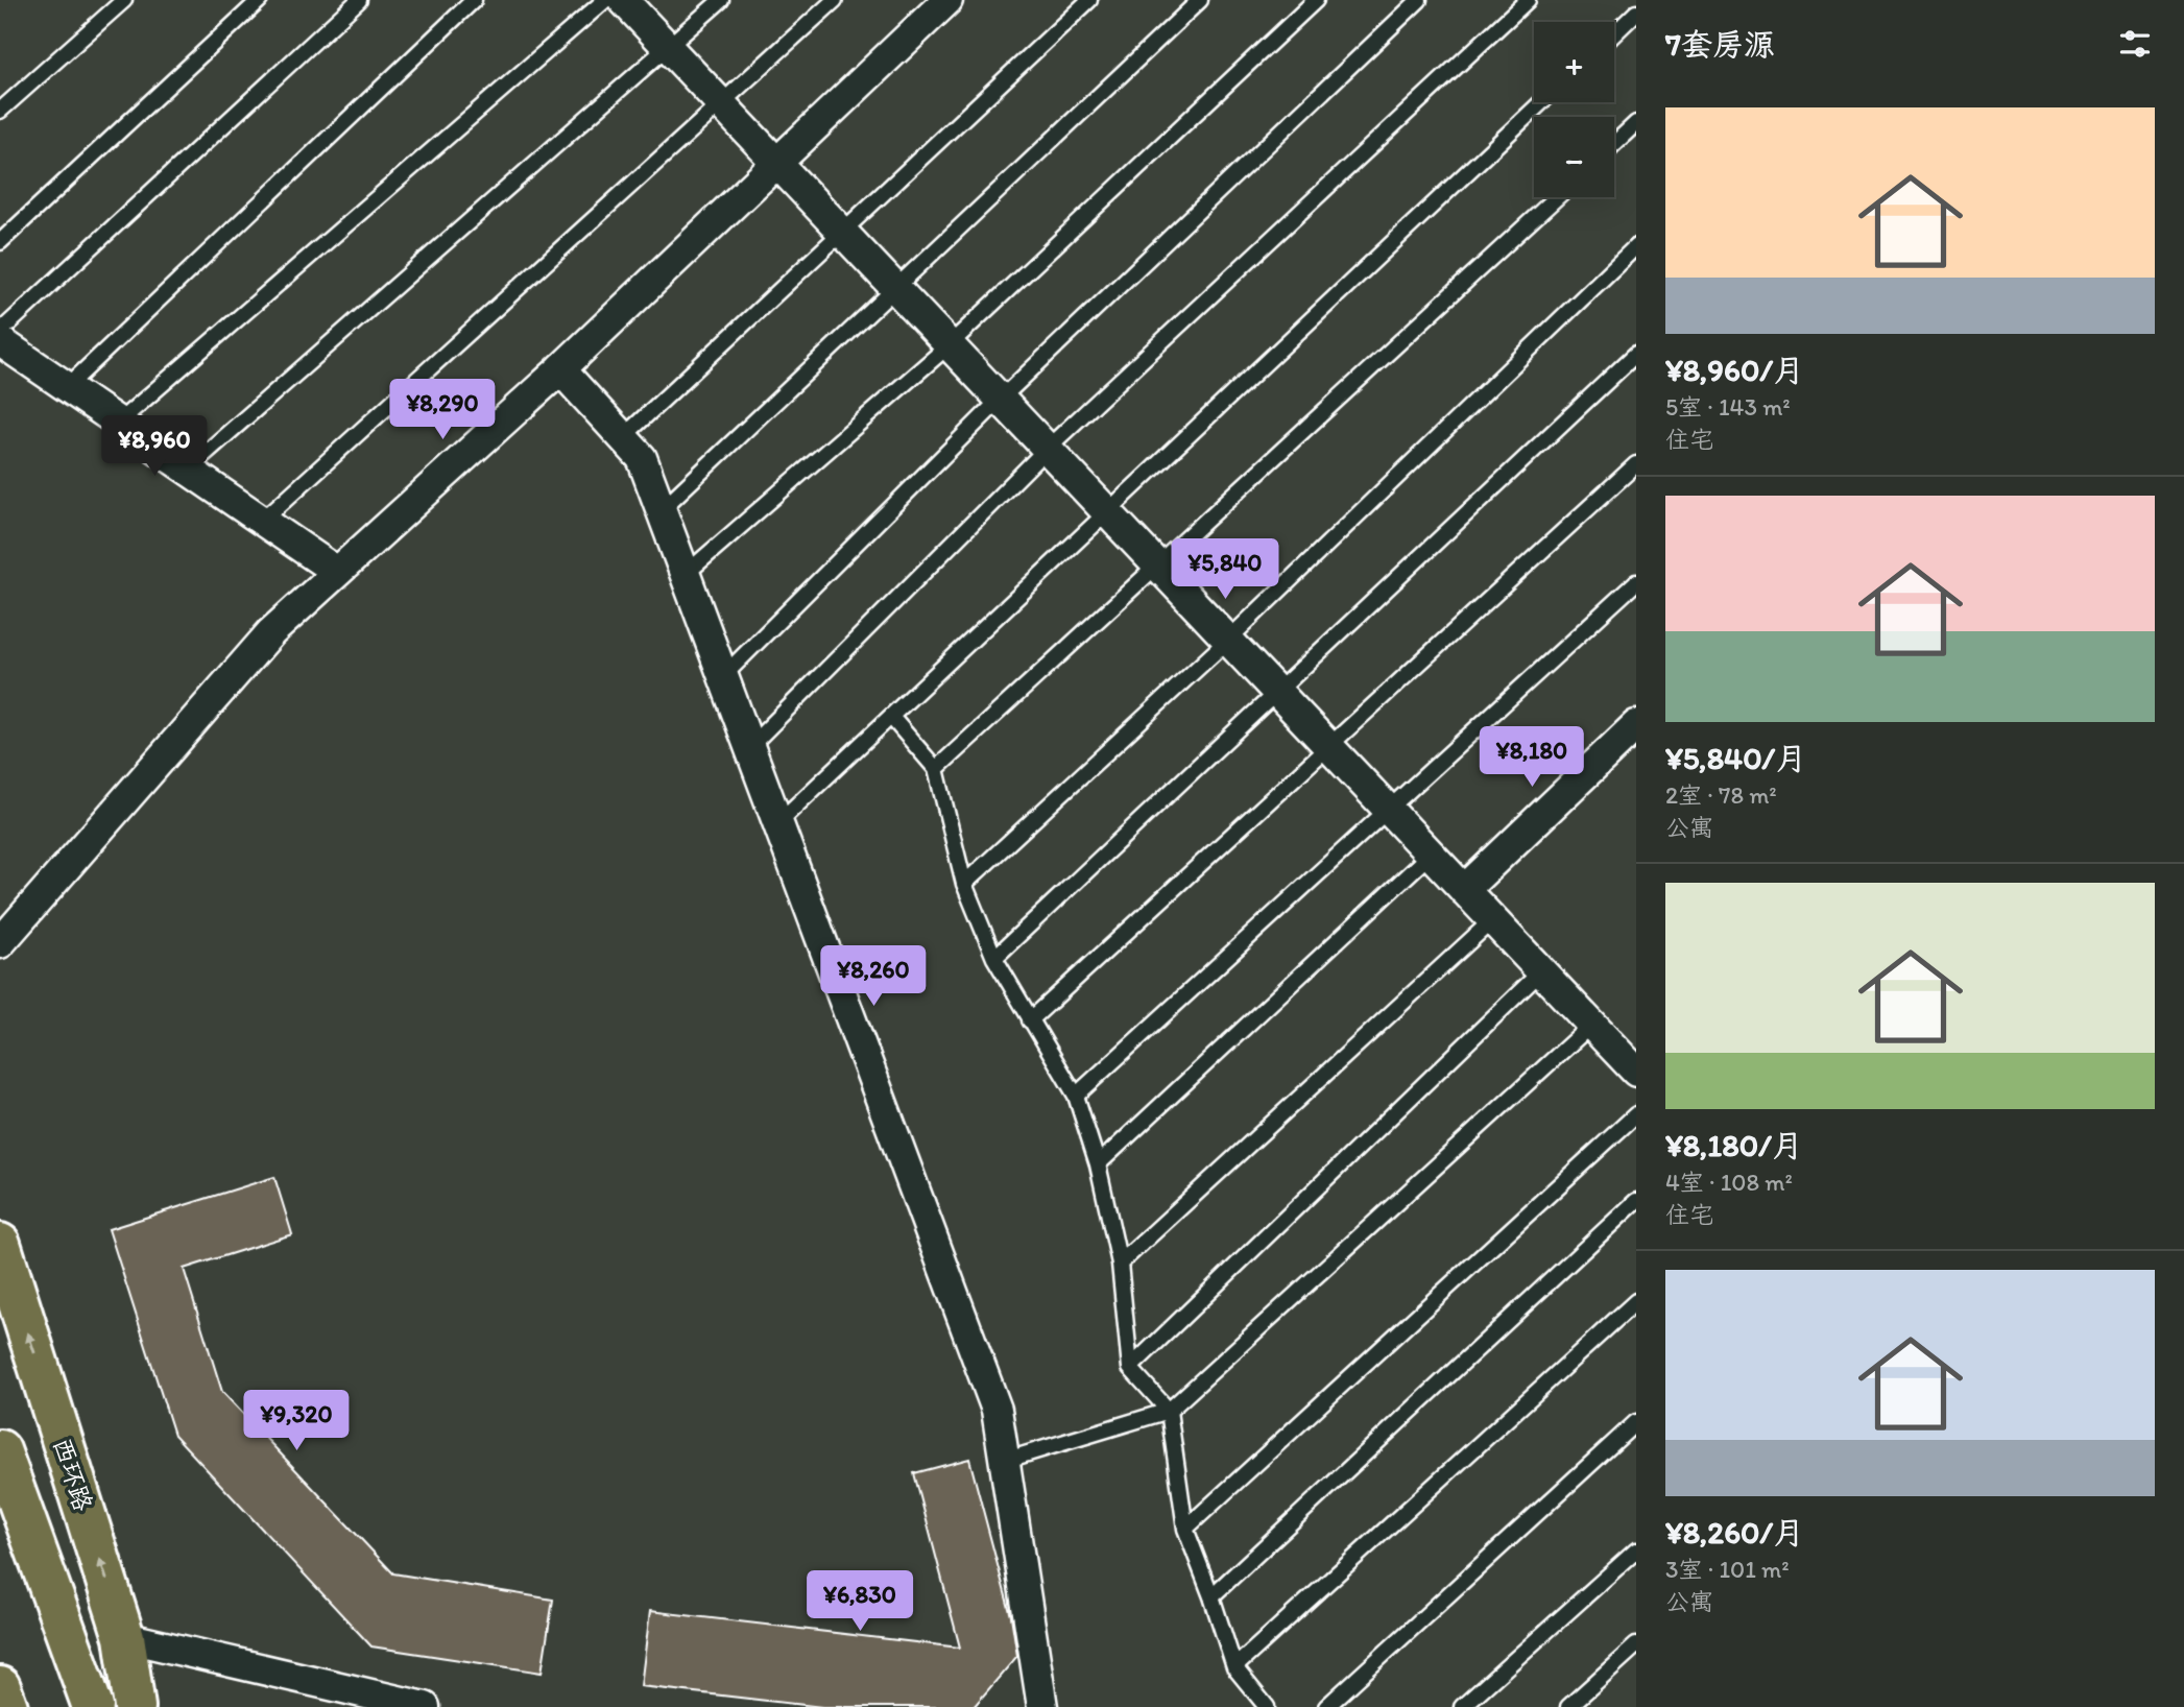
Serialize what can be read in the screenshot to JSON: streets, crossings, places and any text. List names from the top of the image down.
{
  "streets": {
    "main road": ["西环路"]
  },
  "page": {
    "heading": "7套房源",
    "map_buttons": ["+", "−"],
    "list": [
      {
        "name": "¥8,960/月",
        "note": "5室 · 143 m² · 住宅"
      },
      {
        "name": "¥5,840/月",
        "note": "2室 · 78 m² · 公寓"
      },
      {
        "name": "¥8,180/月",
        "note": "4室 · 108 m² · 住宅"
      },
      {
        "name": "¥8,260/月",
        "note": "3室 · 101 m² · 公寓"
      }
    ],
    "price": [
      "¥8,290",
      "¥8,960",
      "¥5,840",
      "¥8,180",
      "¥8,260",
      "¥9,320",
      "¥6,830"
    ]
  }
}
